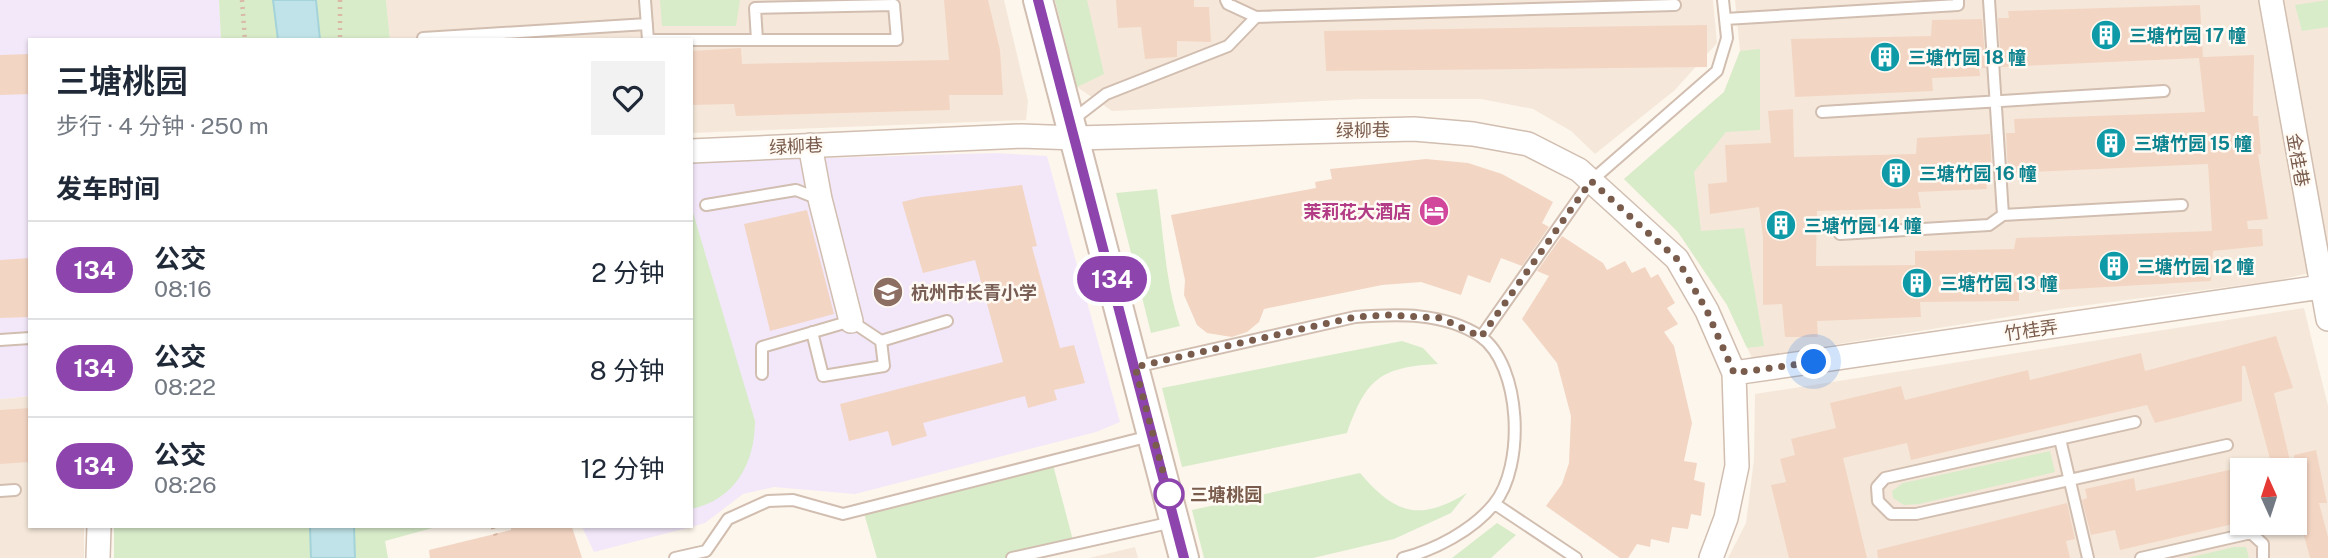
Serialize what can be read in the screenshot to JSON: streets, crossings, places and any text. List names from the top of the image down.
{
  "streets": {
    "street": ["绿柳巷", "金桂巷", "竹桂弄"]
  },
  "crossings": [
    ["绿柳巷", "竹桂弄"],
    ["金桂巷", "竹桂弄"]
  ],
  "places": {
    "building": [
      "三塘竹园 17 幢",
      "三塘竹园 18 幢",
      "三塘竹园 15 幢",
      "三塘竹园 16 幢",
      "三塘竹园 14 幢",
      "三塘竹园 12 幢",
      "三塘竹园 13 幢"
    ],
    "hotel": ["茉莉花大酒店"],
    "school or university": ["杭州市长青小学"],
    "other": ["三塘桃园"]
  },
  "lines": ["bus line 134"],
  "north": "top",
  "page": {
    "on_map": "134",
    "heading": [
      ["三塘桃园", "步行 · 4 分钟 · 250 m"],
      "发车时间"
    ],
    "list": [
      {
        "mark": "134",
        "name": "公交",
        "note": "08:16",
        "value": "2 分钟"
      },
      {
        "mark": "134",
        "name": "公交",
        "note": "08:22",
        "value": "8 分钟"
      },
      {
        "mark": "134",
        "name": "公交",
        "note": "08:26",
        "value": "12 分钟"
      }
    ]
  }
}
